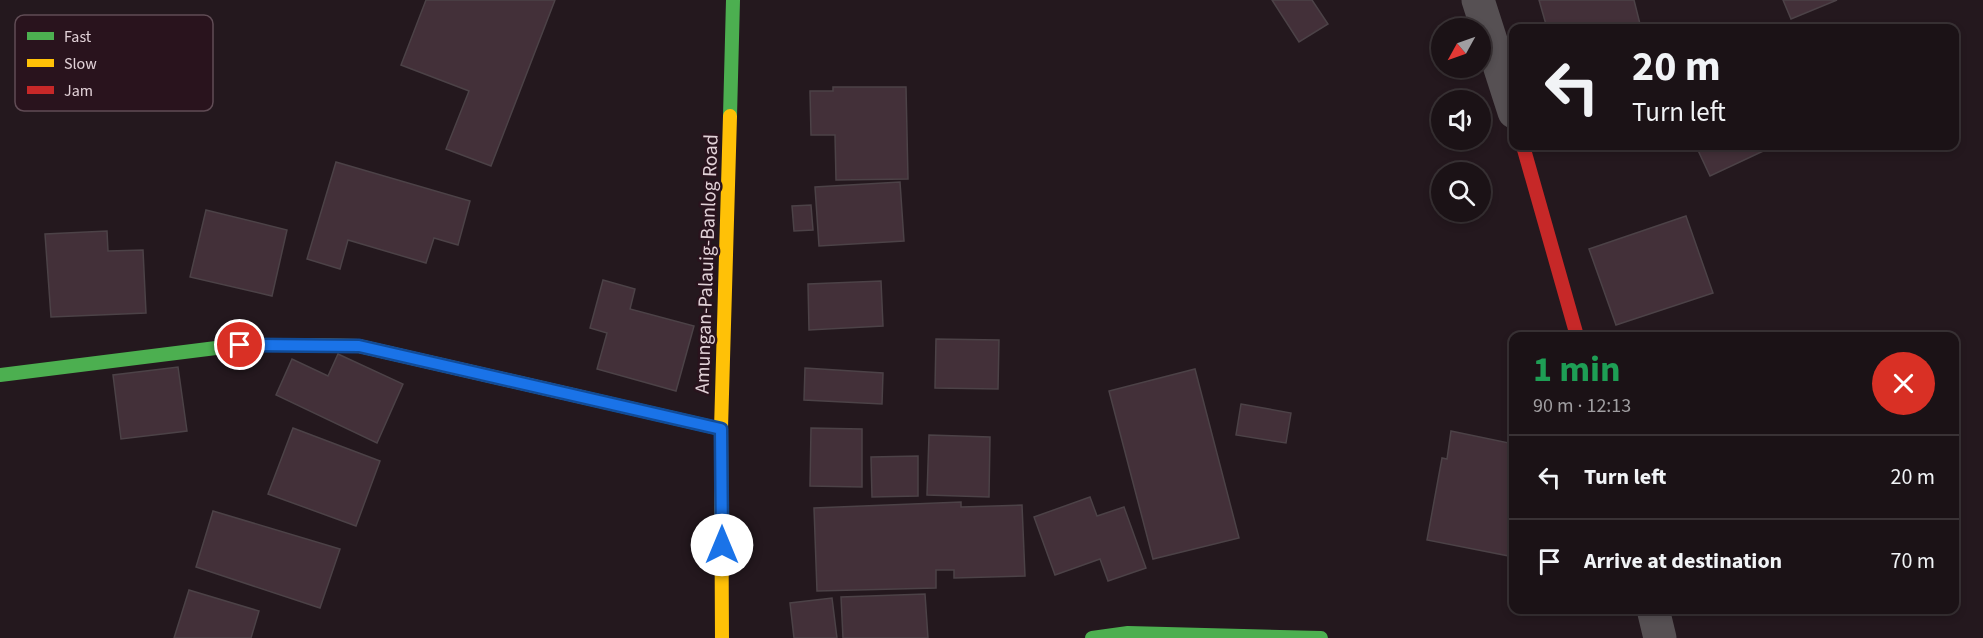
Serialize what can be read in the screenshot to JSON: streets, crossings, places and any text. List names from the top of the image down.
{
  "streets": {
    "street": ["Amungan-Palauig-Banlog Road"]
  },
  "legend": ["Fast", "Slow", "Jam"],
  "north": "bottom left",
  "page": {
    "turn": ["20 m", "Turn left"],
    "heading": ["1 min", "90 m · 12:13"],
    "list": [
      {
        "name": "Turn left",
        "value": "20 m"
      },
      {
        "name": "Arrive at destination",
        "value": "70 m"
      }
    ]
  }
}
